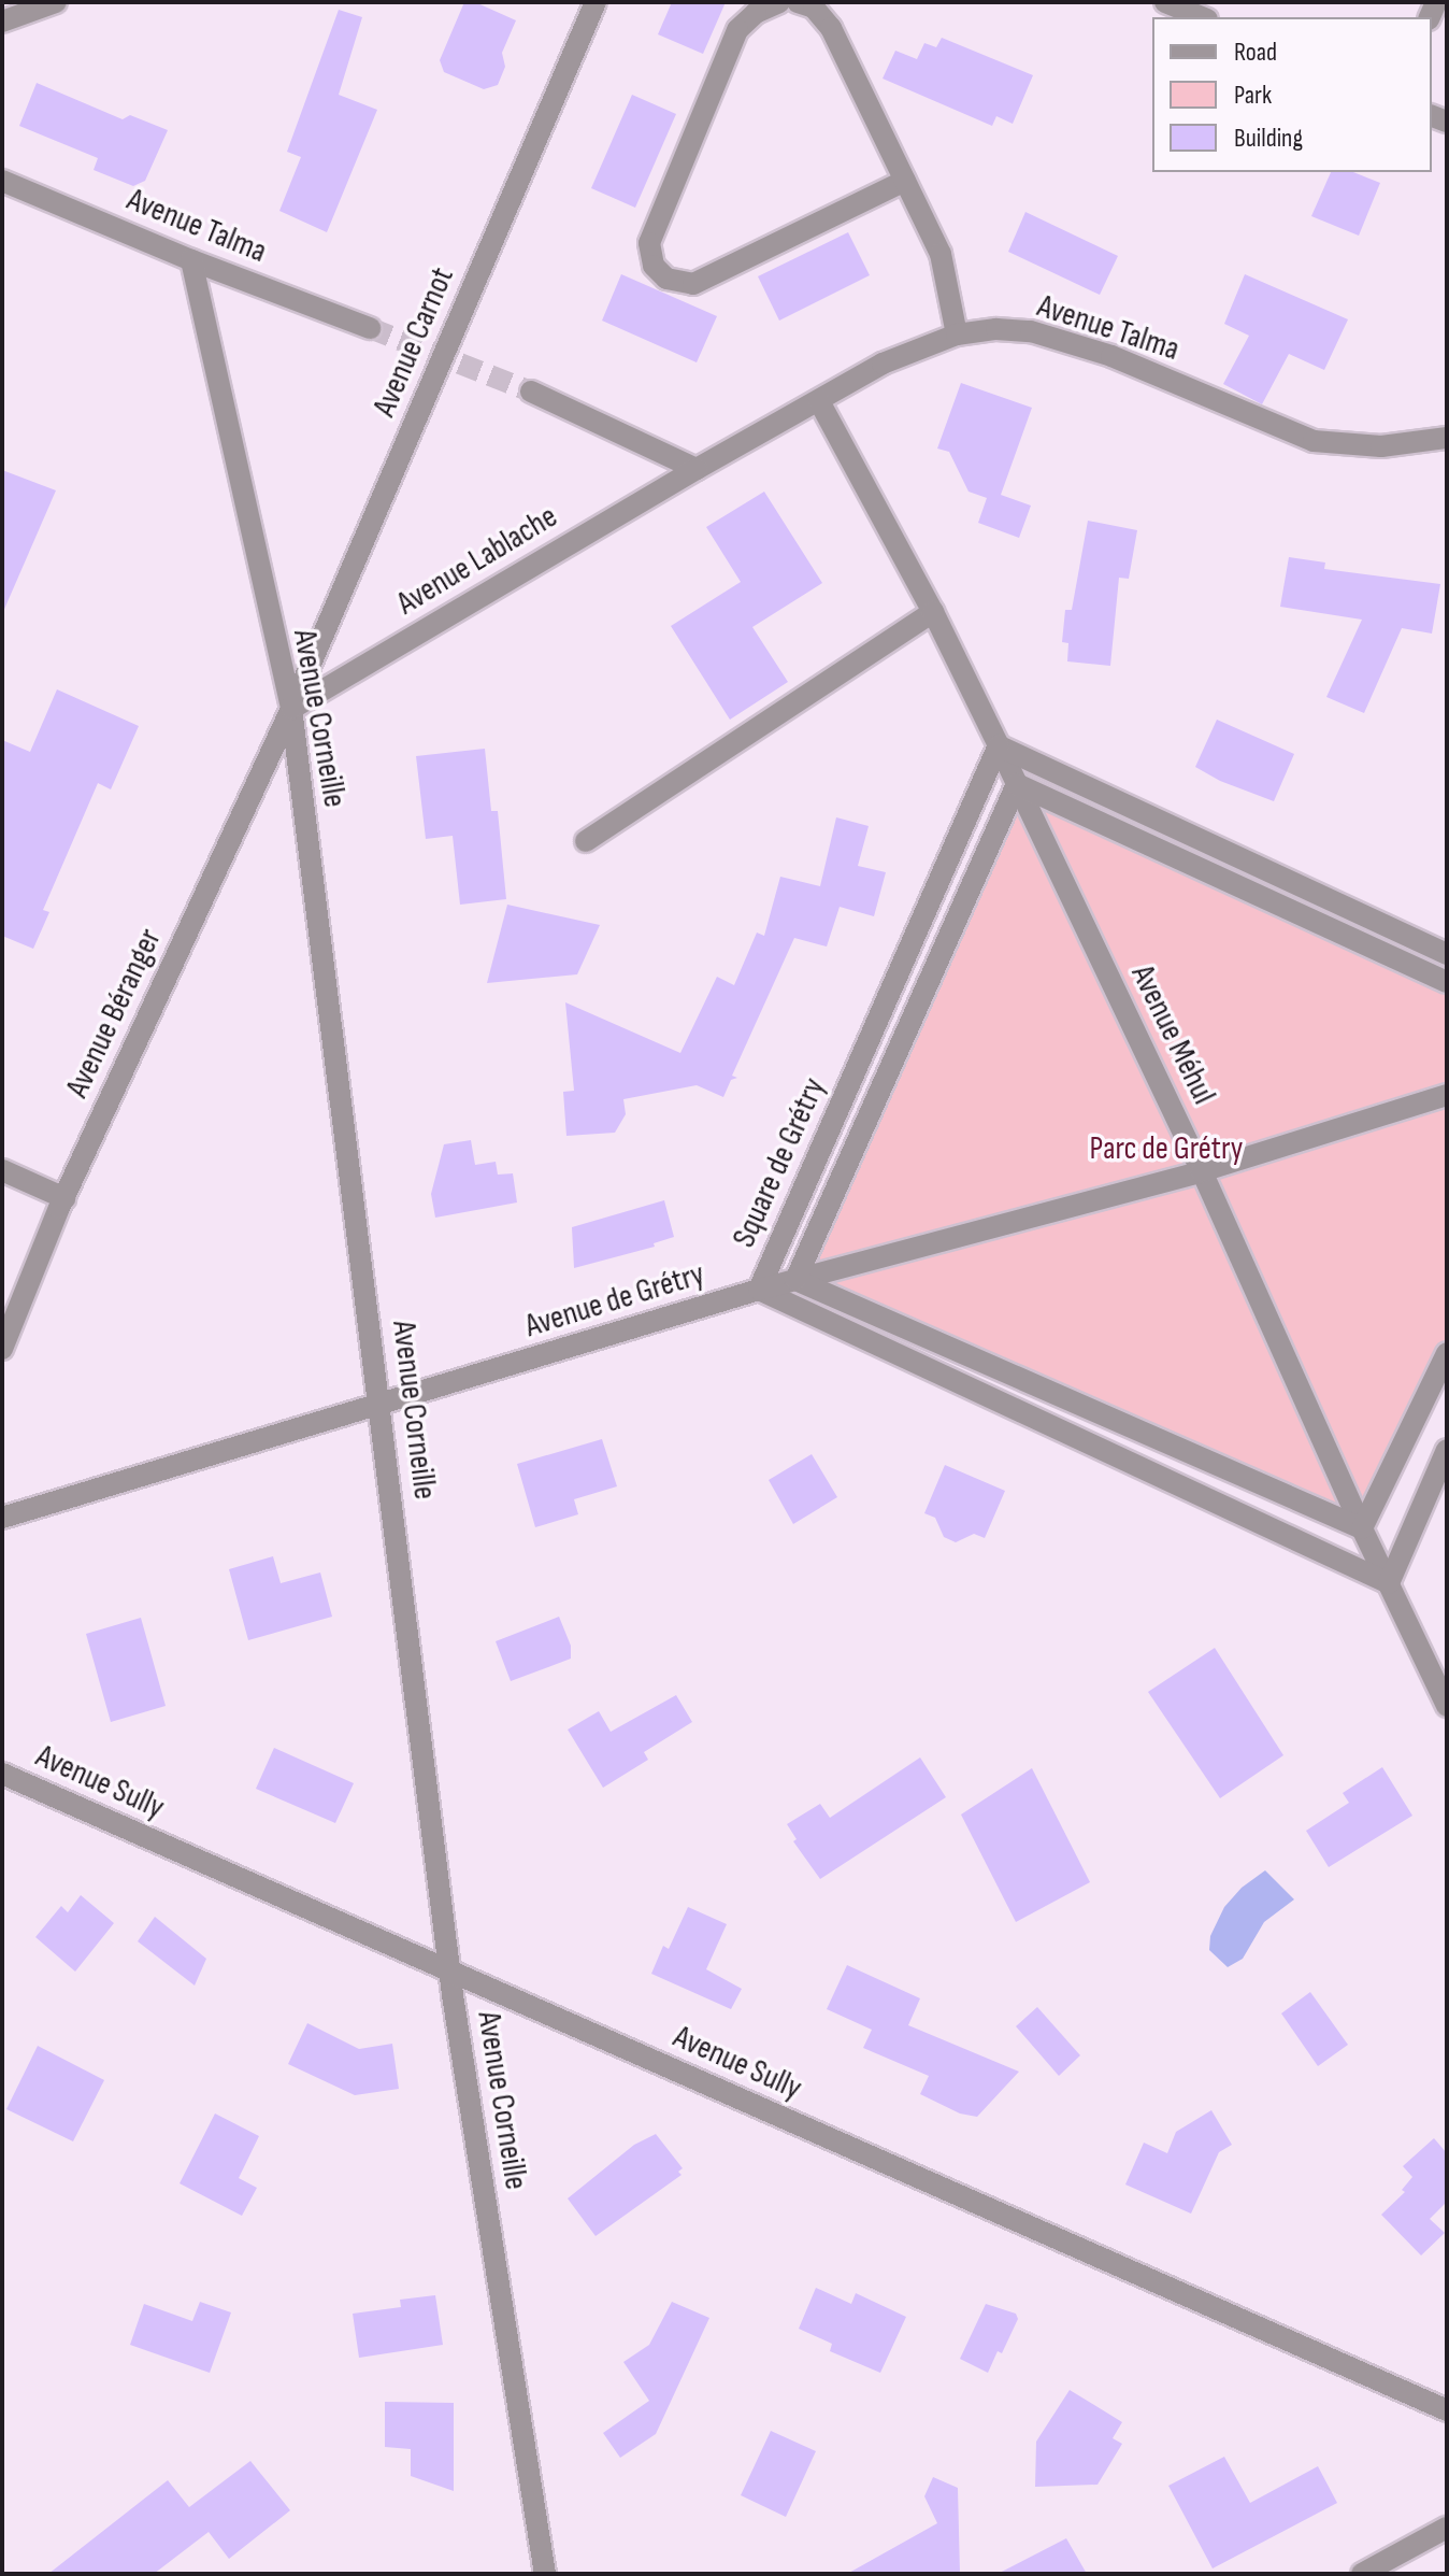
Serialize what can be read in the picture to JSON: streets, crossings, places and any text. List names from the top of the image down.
{
  "streets": {
    "street": [
      "Avenue Talma",
      "Avenue Carnot",
      "Avenue Lablache",
      "Avenue Corneille",
      "Avenue Béranger",
      "Avenue Méhul",
      "Square de Grétry",
      "Avenue de Grétry",
      "Avenue Sully"
    ]
  },
  "crossings": [
    ["Avenue Talma", "Avenue Lablache"],
    ["Avenue Talma", "Avenue Corneille"],
    ["Avenue Talma", "Avenue Méhul"],
    ["Avenue Carnot", "Avenue Lablache"],
    ["Avenue Carnot", "Avenue Corneille"],
    ["Avenue Carnot", "Avenue Béranger"],
    ["Avenue Lablache", "Avenue Corneille"],
    ["Avenue Lablache", "Avenue Béranger"],
    ["Avenue Corneille", "Avenue Béranger"],
    ["Avenue Corneille", "Avenue de Grétry"],
    ["Avenue Corneille", "Avenue Sully"],
    ["Avenue Méhul", "Square de Grétry"],
    ["Avenue Méhul", "Avenue de Grétry"],
    ["Square de Grétry", "Avenue de Grétry"]
  ],
  "parks": ["Parc de Grétry"],
  "legend": ["Road", "Park", "Building"]
}
